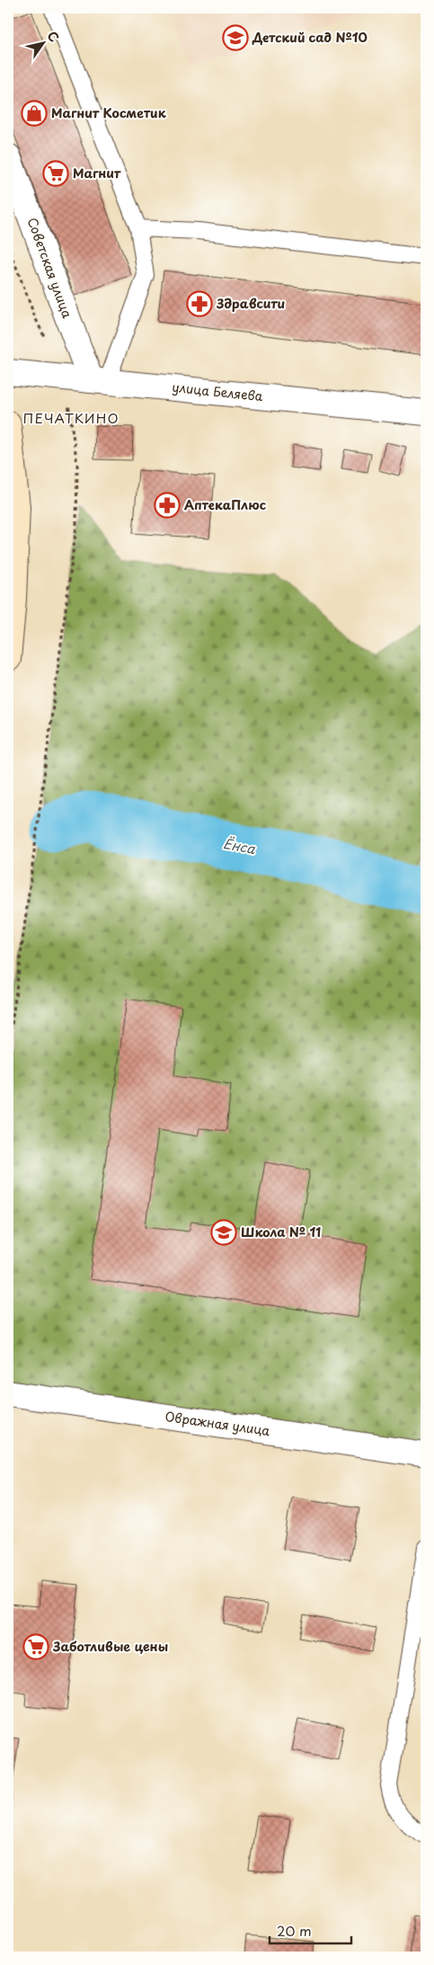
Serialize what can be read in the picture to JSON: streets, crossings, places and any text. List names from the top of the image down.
{
  "streets": {
    "street": ["Советская улица", "улица Беляева", "Овражная улица"]
  },
  "crossings": [
    ["Советская улица", "улица Беляева"]
  ],
  "districts": ["ПЕЧАТКИНО"],
  "water": ["Ёнса"],
  "places": {
    "school or university": ["Детский сад №10", "Школа № 11"],
    "shop": ["Магнит Косметик"],
    "supermarket": ["Магнит", "Заботливые цены"],
    "pharmacy": ["Здравсити", "АптекаПлюс"]
  },
  "scale_bar": "20 m",
  "north": "top right"
}
